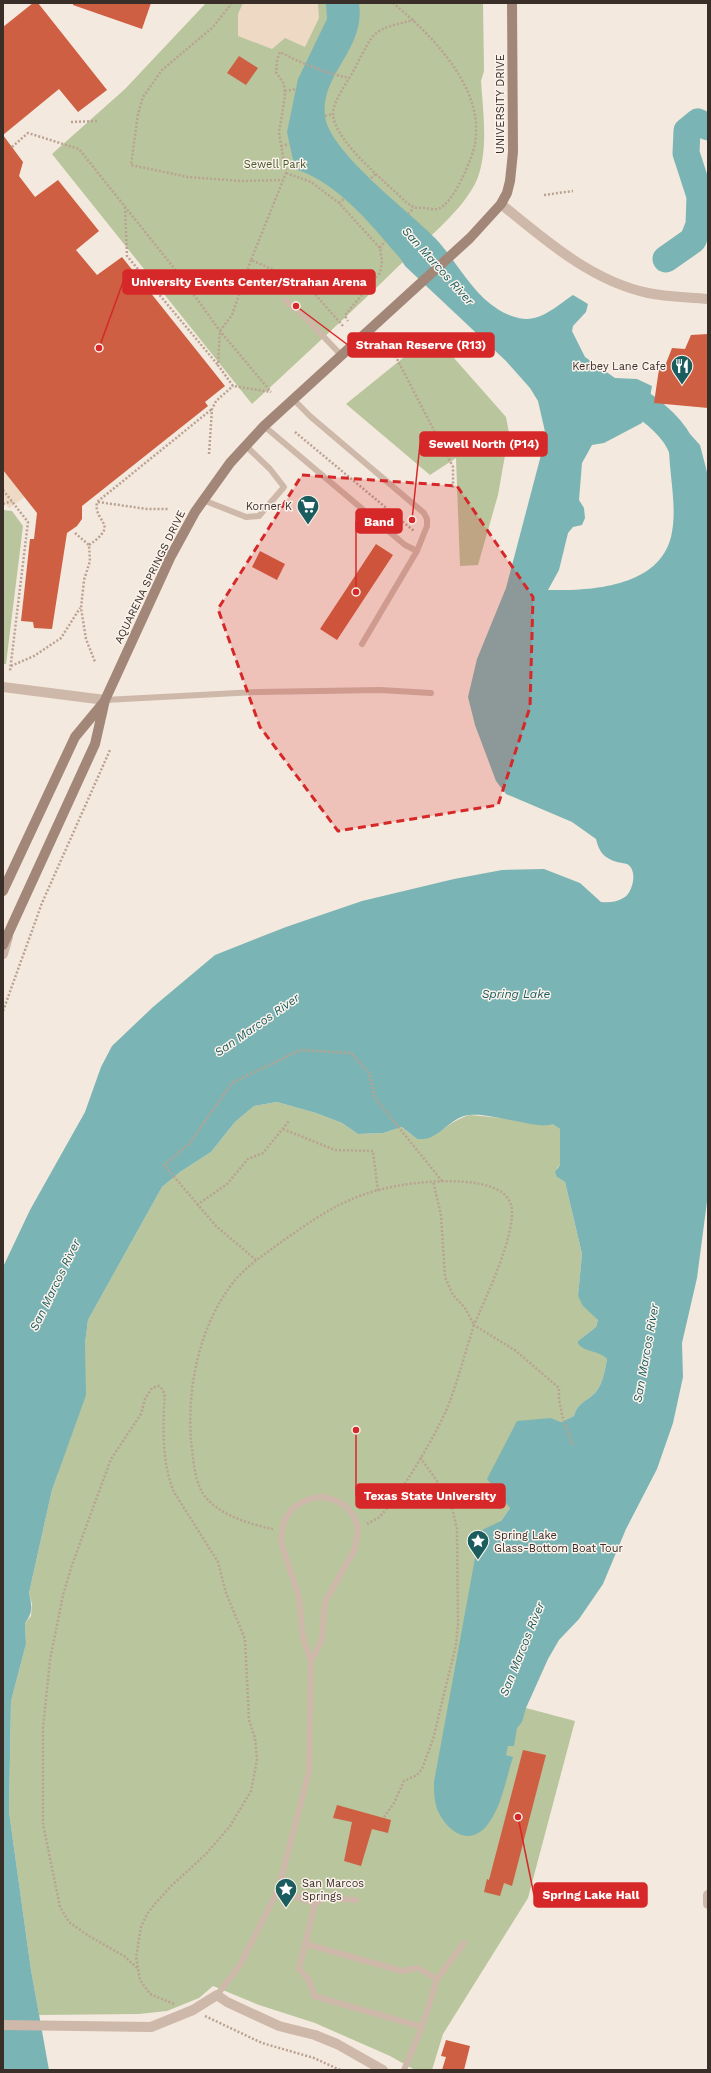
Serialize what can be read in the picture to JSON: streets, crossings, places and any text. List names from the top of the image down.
{
  "streets": {
    "main road": ["UNIVERSITY DRIVE", "AQUARENA SPRINGS DRIVE"]
  },
  "crossings": [
    ["UNIVERSITY DRIVE", "AQUARENA SPRINGS DRIVE"]
  ],
  "water": ["San Marcos River", "Spring Lake"],
  "parks": ["Sewell Park"],
  "places": {
    "other": [
      "Strahan Reserve (R13)",
      "University Events Center/Strahan Arena",
      "Sewell North (P14)",
      "Band",
      "Texas State University",
      "Spring Lake Hall"
    ],
    "restaurant": ["Kerbey Lane Cafe"],
    "supermarket": ["Korner K"],
    "place": ["Spring Lake Glass-Bottom Boat Tour", "San Marcos Springs"]
  }
}
